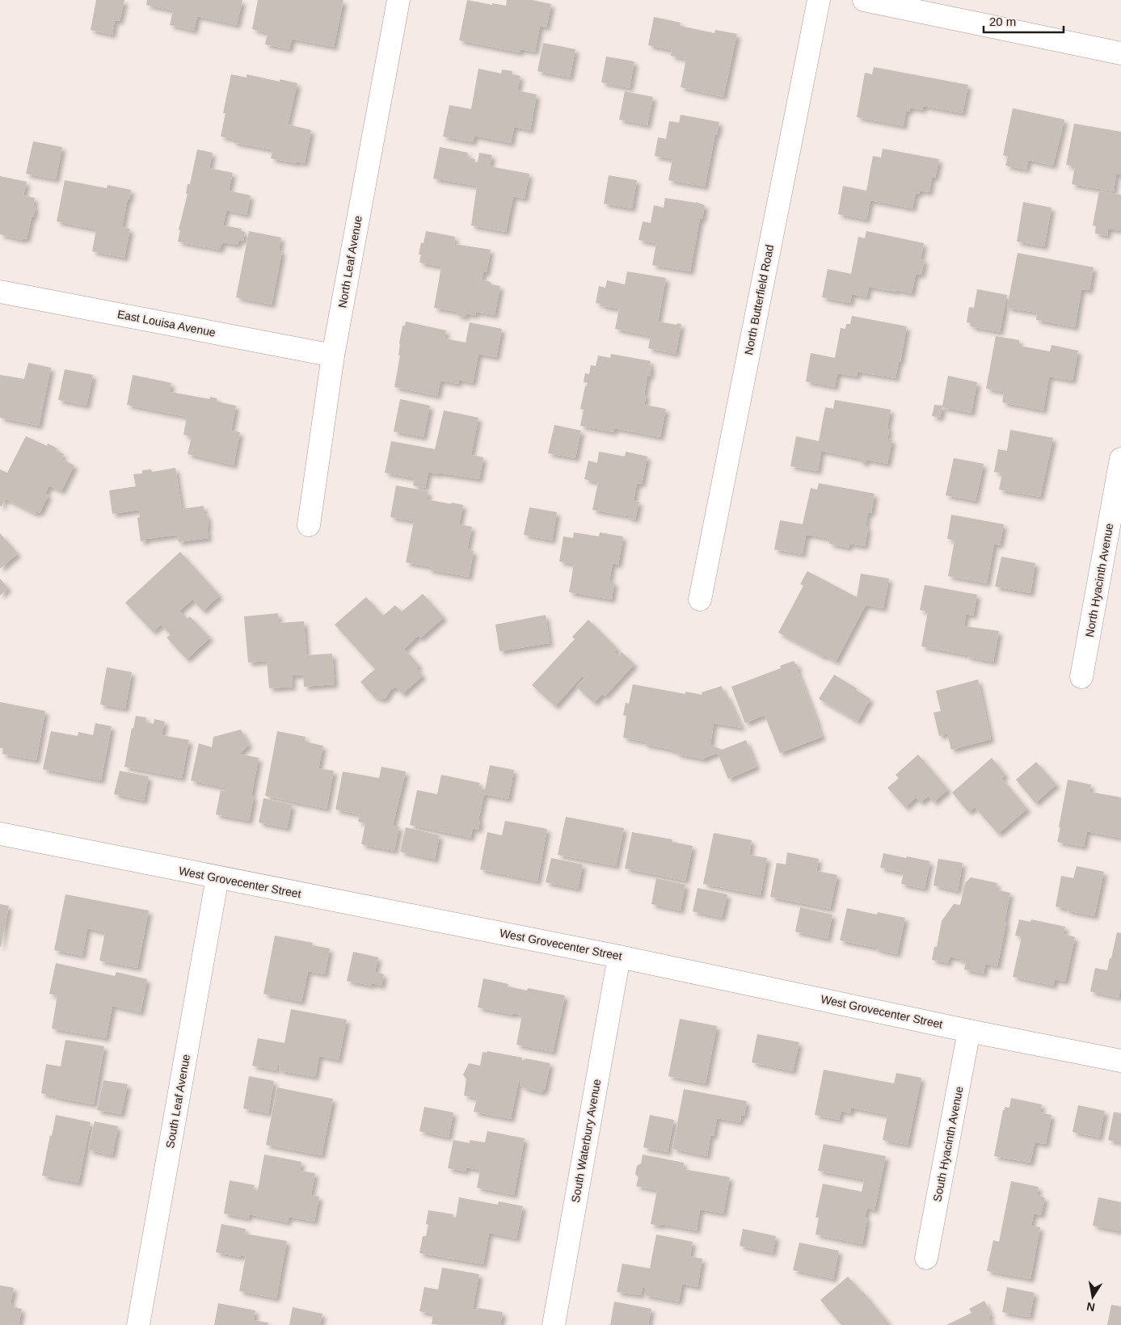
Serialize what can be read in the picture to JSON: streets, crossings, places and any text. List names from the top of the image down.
{
  "streets": {
    "street": [
      "North Leaf Avenue",
      "North Butterfield Road",
      "East Louisa Avenue",
      "North Hyacinth Avenue",
      "West Grovecenter Street",
      "South Leaf Avenue",
      "South Waterbury Avenue",
      "South Hyacinth Avenue"
    ]
  },
  "crossings": [
    ["North Leaf Avenue", "East Louisa Avenue"],
    ["West Grovecenter Street", "South Leaf Avenue"],
    ["West Grovecenter Street", "South Waterbury Avenue"],
    ["West Grovecenter Street", "South Hyacinth Avenue"]
  ],
  "scale_bar": "20 m",
  "north": "bottom"
}
